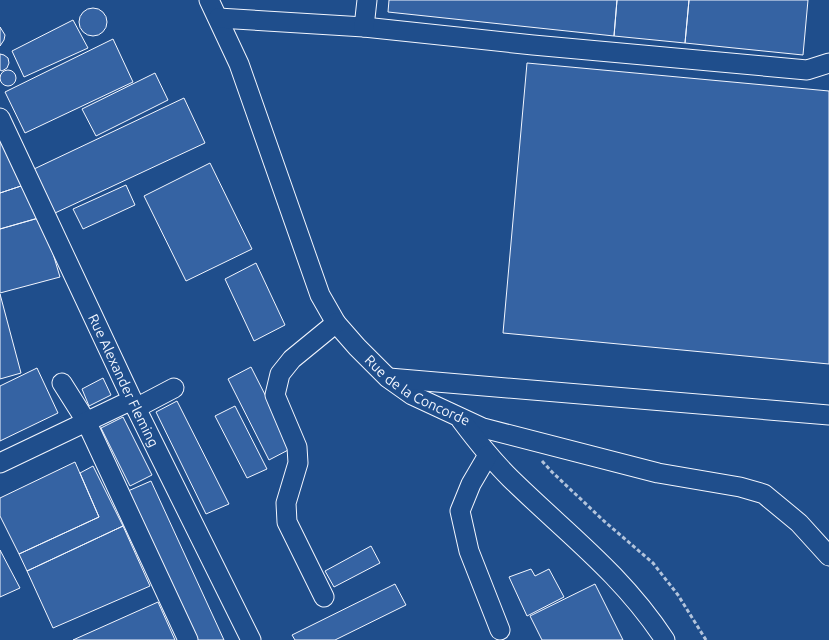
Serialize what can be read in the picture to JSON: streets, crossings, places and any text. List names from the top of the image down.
{
  "streets": {
    "street": ["Rue Alexander Fleming", "Rue de la Concorde"]
  }
}
